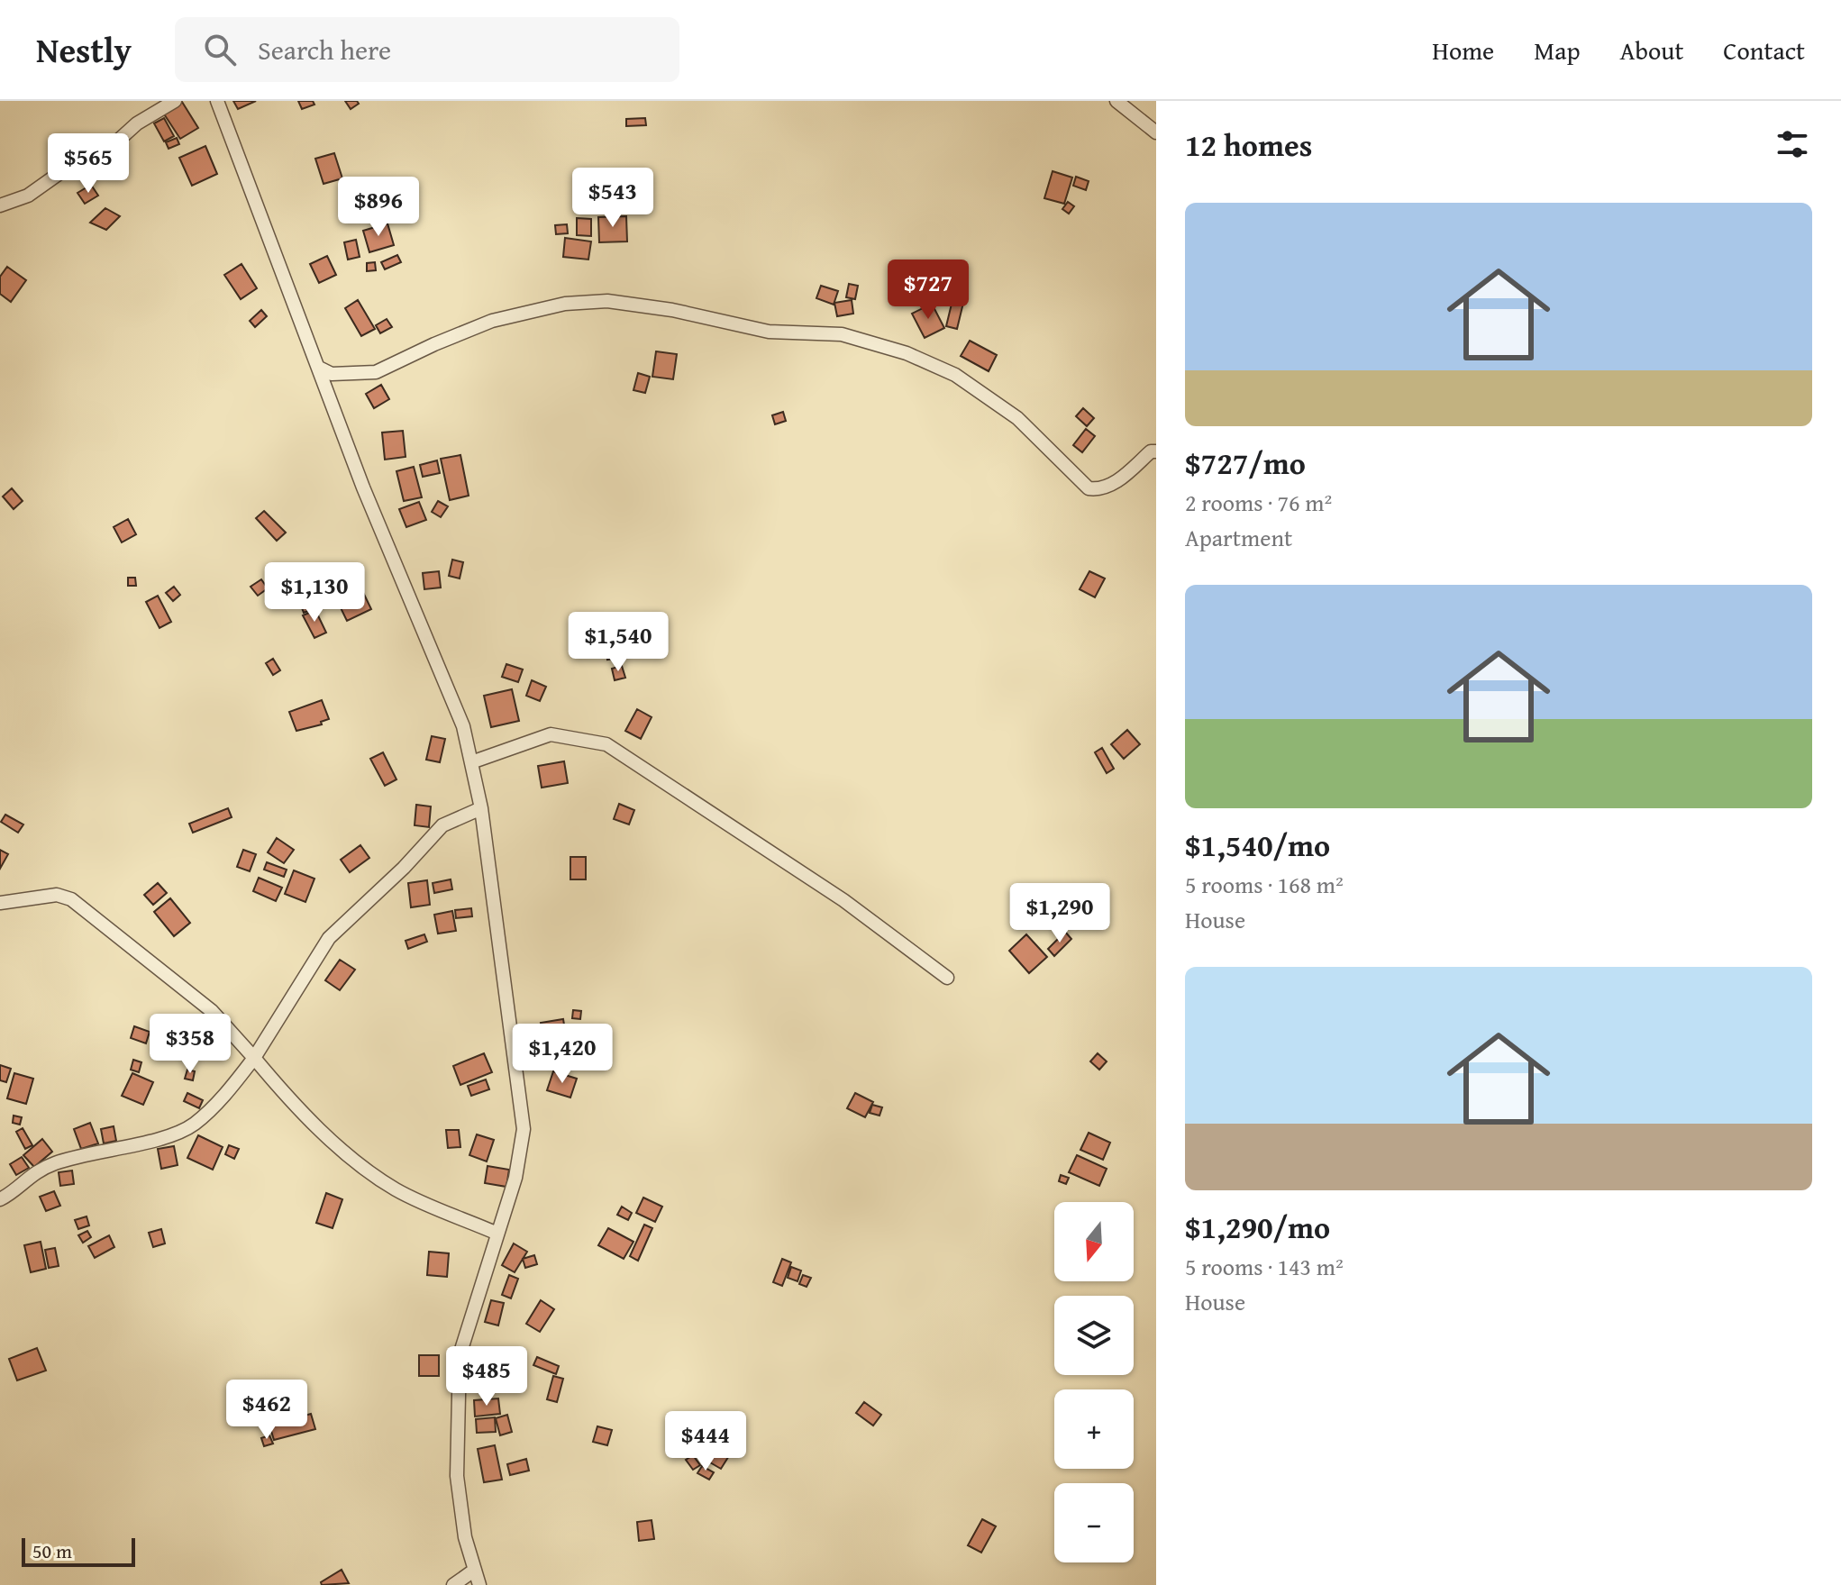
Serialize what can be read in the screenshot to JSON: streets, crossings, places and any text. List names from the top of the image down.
{
  "scale_bar": "50 m",
  "north": "bottom",
  "page": {
    "header": "Nestly",
    "search": "Search here",
    "nav": [
      "Home",
      "Map",
      "About",
      "Contact"
    ],
    "heading": "12 homes",
    "price": [
      "$565",
      "$543",
      "$896",
      "$727",
      "$1,130",
      "$1,540",
      "$1,290",
      "$358",
      "$1,420",
      "$485",
      "$462",
      "$444"
    ],
    "list": [
      {
        "name": "$727/mo",
        "note": "2 rooms · 76 m² · Apartment"
      },
      {
        "name": "$1,540/mo",
        "note": "5 rooms · 168 m² · House"
      },
      {
        "name": "$1,290/mo",
        "note": "5 rooms · 143 m² · House"
      }
    ],
    "map_buttons": ["+", "−"],
    "scale": "50 m"
  }
}
